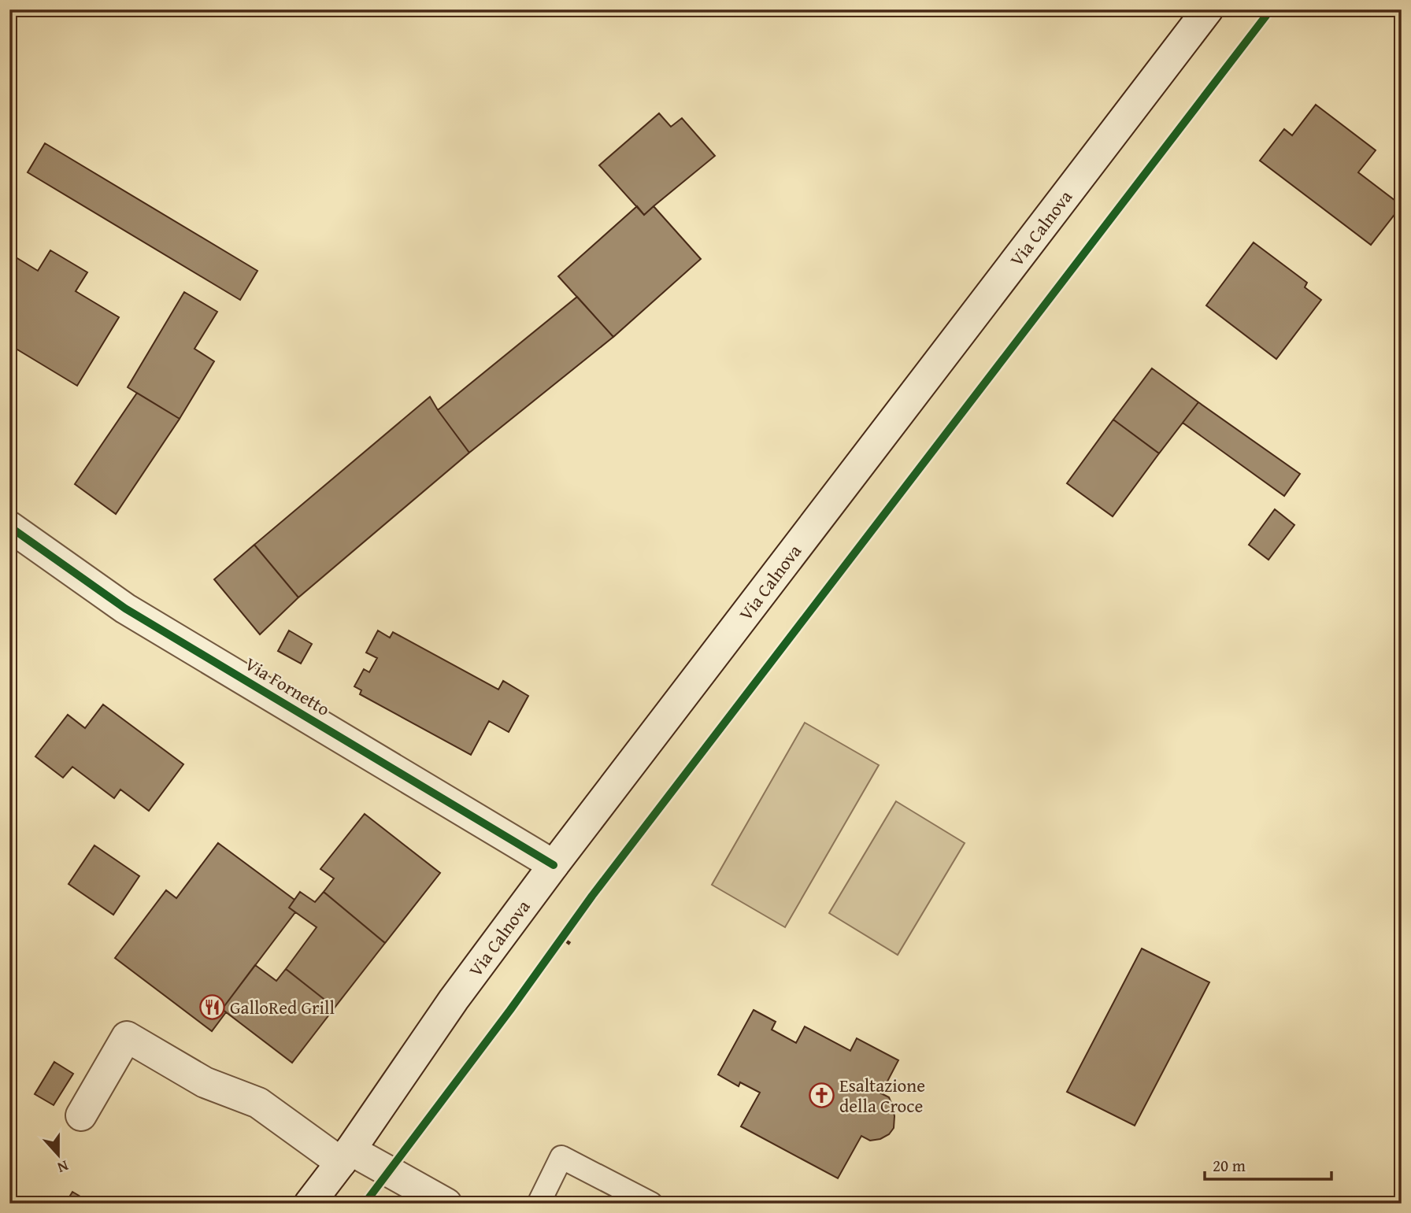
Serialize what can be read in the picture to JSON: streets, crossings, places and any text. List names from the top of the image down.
{
  "streets": {
    "main road": ["Via Calnova", "Via Fornetto"]
  },
  "crossings": [
    ["Via Calnova", "Via Fornetto"]
  ],
  "places": {
    "restaurant": ["GalloRed Grill"],
    "church": ["Esaltazione della Croce"]
  },
  "scale_bar": "20 m",
  "north": "bottom"
}
